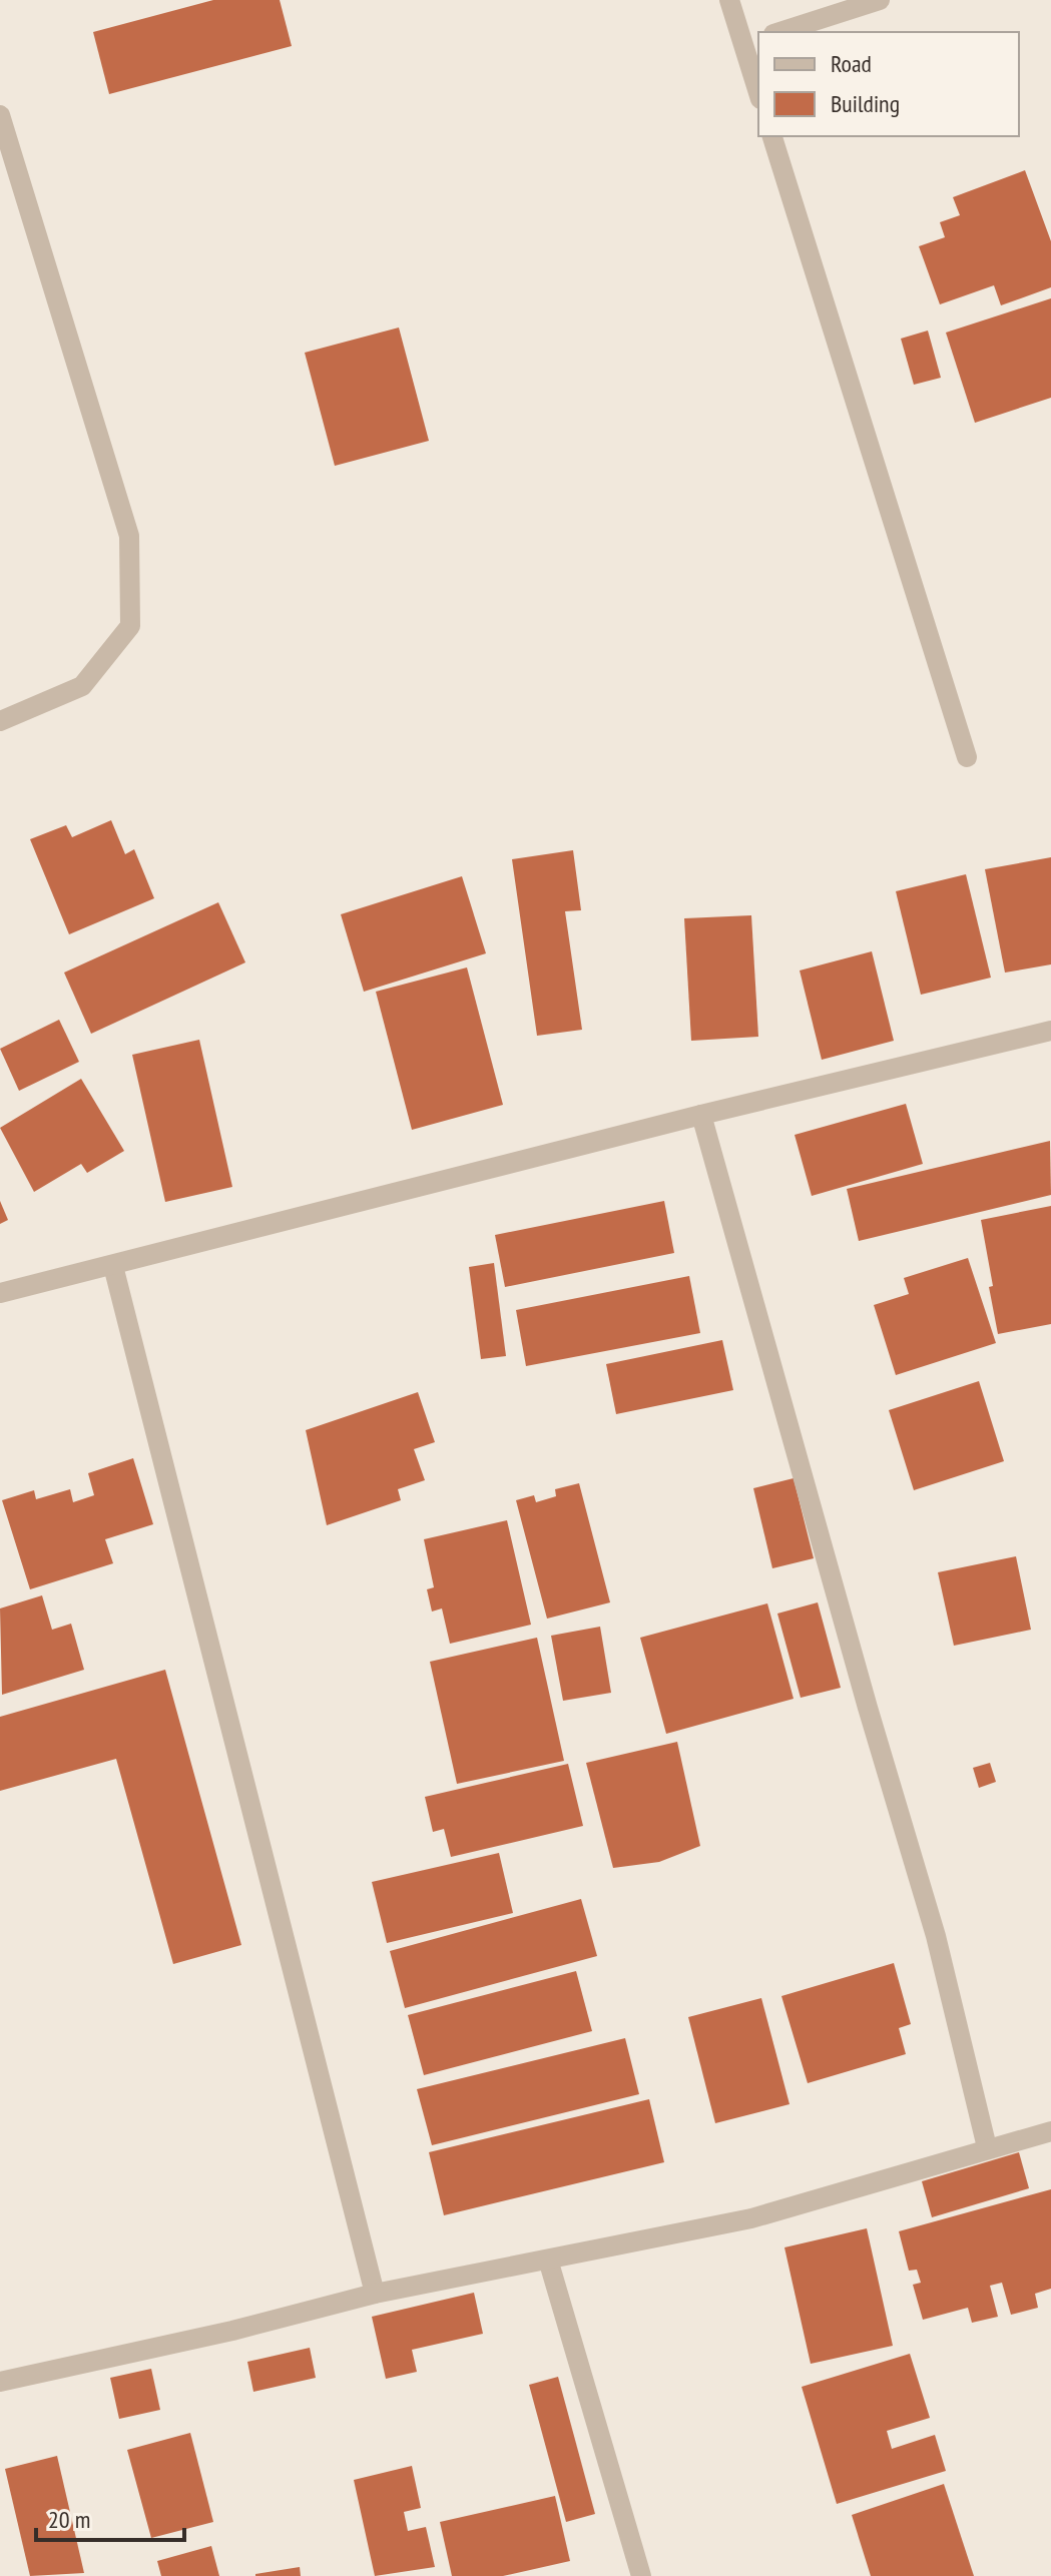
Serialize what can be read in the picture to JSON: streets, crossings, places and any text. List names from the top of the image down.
{
  "legend": ["Road", "Building"],
  "scale_bar": "20 m"
}
